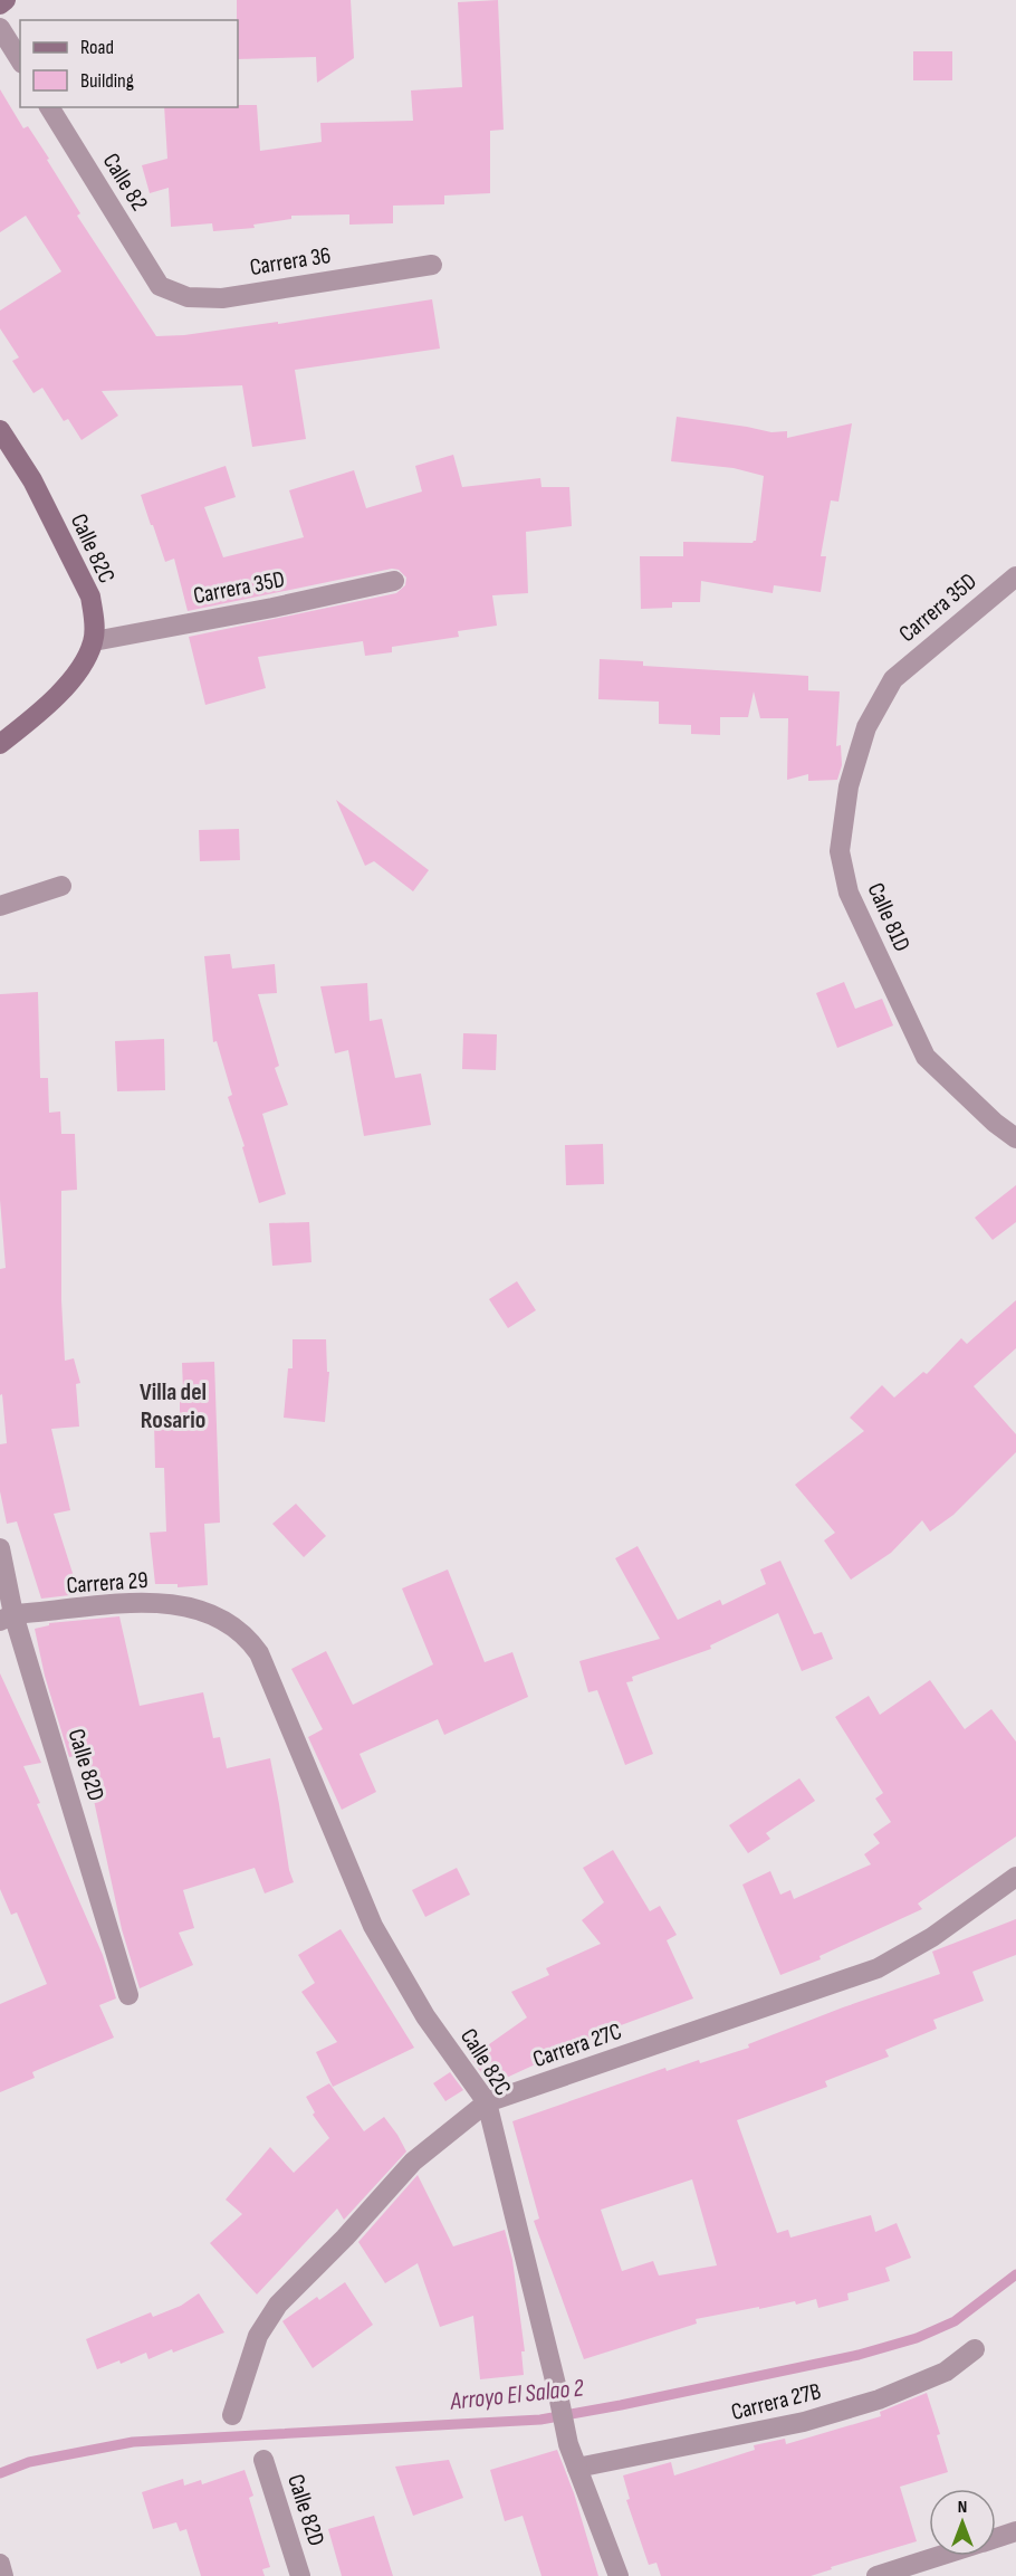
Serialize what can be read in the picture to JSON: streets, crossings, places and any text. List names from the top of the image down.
{
  "streets": {
    "street": [
      "Calle 82",
      "Carrera 36",
      "Calle 82C",
      "Carrera 35D",
      "Calle 81D",
      "Carrera 29",
      "Calle 82D",
      "Carrera 27C",
      "Carrera 27B"
    ]
  },
  "crossings": [
    ["Calle 82", "Carrera 36"],
    ["Calle 82C", "Carrera 35D"],
    ["Calle 82C", "Carrera 29"],
    ["Calle 82C", "Carrera 27C"],
    ["Calle 82C", "Carrera 27B"],
    ["Carrera 35D", "Calle 81D"],
    ["Carrera 29", "Calle 82D"]
  ],
  "districts": ["Villa del Rosario"],
  "water": ["Arroyo El Salao 2"],
  "legend": ["Road", "Building"],
  "north": "top"
}
